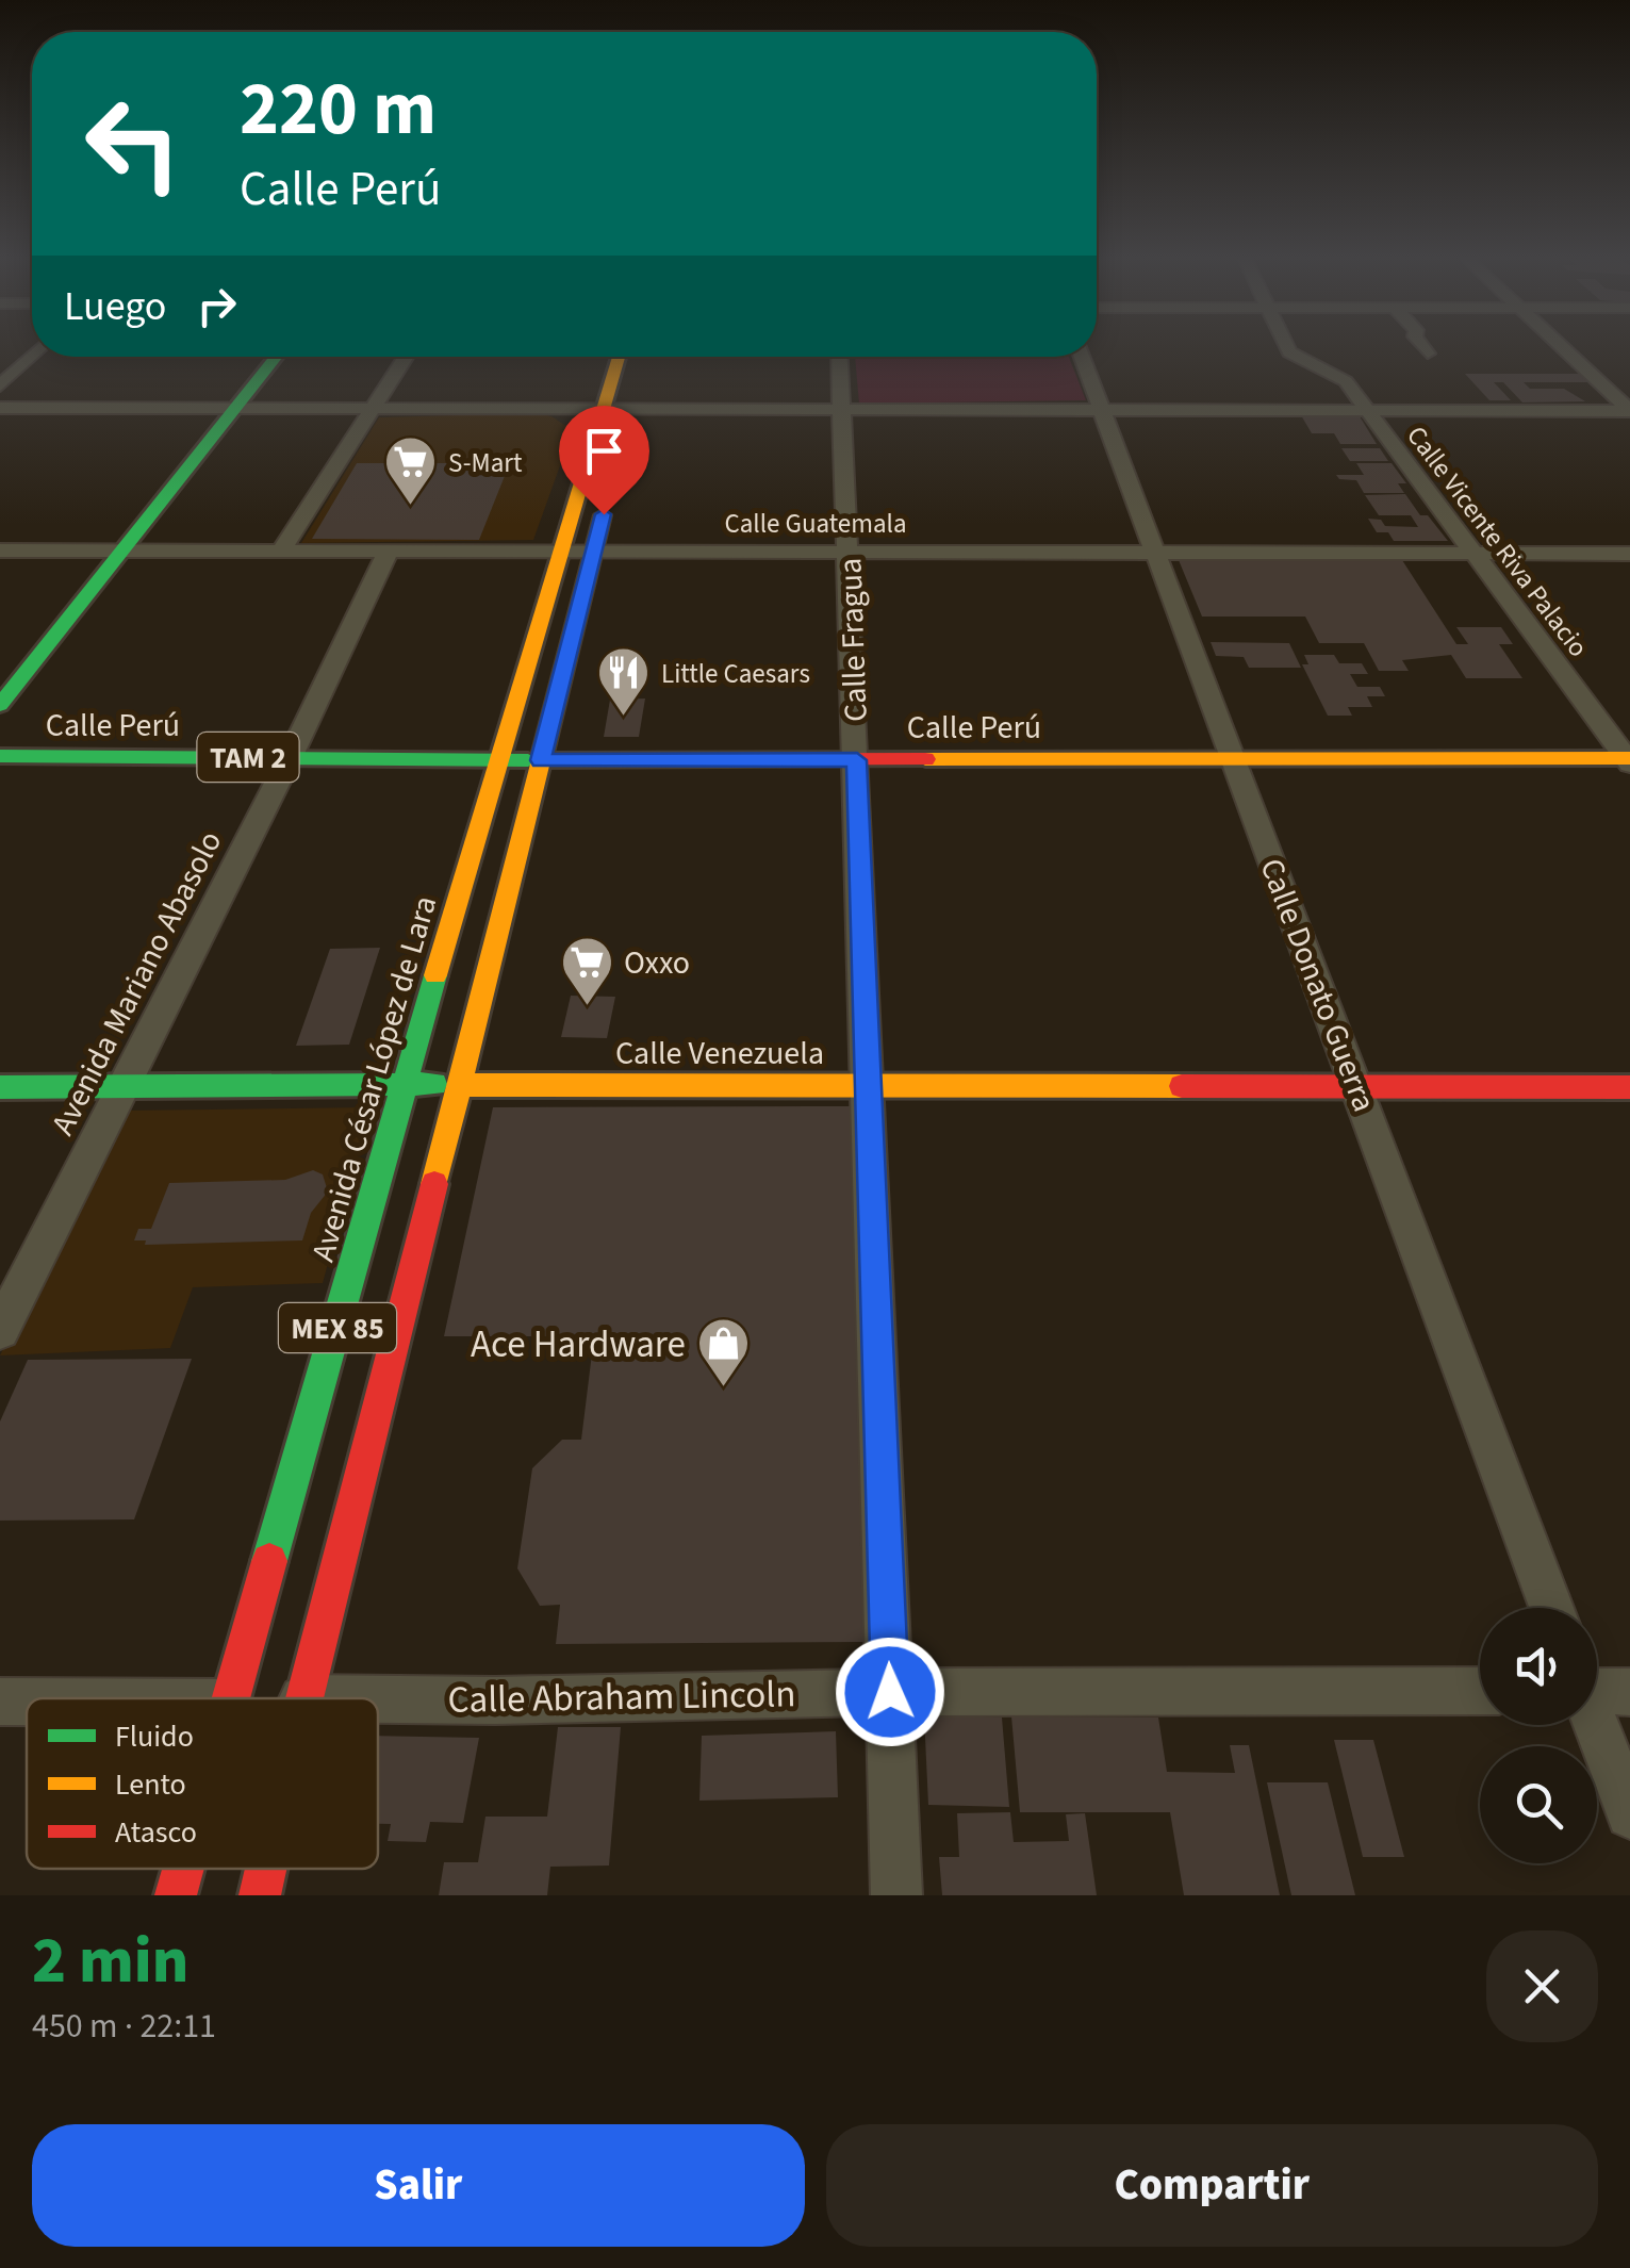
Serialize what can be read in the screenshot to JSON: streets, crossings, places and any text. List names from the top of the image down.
{
  "streets": {
    "main road": [
      "Calle Perú",
      "TAM 2",
      "Calle Venezuela",
      "Avenida César López de Lara",
      "MEX 85"
    ],
    "street": [
      "Calle Guatemala",
      "Calle Vicente Riva Palacio",
      "Calle Fragua",
      "Avenida Mariano Abasolo",
      "Calle Donato Guerra",
      "Calle Abraham Lincoln"
    ]
  },
  "crossings": [
    ["Calle Guatemala", "Calle Vicente Riva Palacio"],
    ["Calle Guatemala", "Calle Fragua"],
    ["Calle Guatemala", "Avenida Mariano Abasolo"],
    ["Calle Guatemala", "Calle Donato Guerra"],
    ["Calle Guatemala", "Avenida César López de Lara"],
    ["Calle Guatemala", "MEX 85"],
    ["Calle Vicente Riva Palacio", "Calle Perú"],
    ["Calle Fragua", "Calle Perú"],
    ["Calle Fragua", "Calle Venezuela"],
    ["Calle Fragua", "Calle Abraham Lincoln"],
    ["Calle Perú", "Avenida Mariano Abasolo"],
    ["Calle Perú", "Calle Donato Guerra"],
    ["Calle Perú", "Avenida César López de Lara"],
    ["Calle Perú", "MEX 85"],
    ["Avenida Mariano Abasolo", "Calle Venezuela"],
    ["Calle Donato Guerra", "Calle Venezuela"],
    ["Calle Venezuela", "Avenida César López de Lara"],
    ["Calle Venezuela", "MEX 85"],
    ["MEX 85", "Calle Abraham Lincoln"]
  ],
  "places": {
    "supermarket": ["S-Mart", "Oxxo"],
    "restaurant": ["Little Caesars"],
    "shop": ["Ace Hardware"]
  },
  "legend": ["Fluido", "Lento", "Atasco"],
  "page": {
    "turn": ["220 m", "Calle Perú"],
    "then": "Luego",
    "heading": ["2 min", "450 m · 22:11"],
    "buttons": ["Salir", "Compartir"]
  }
}
